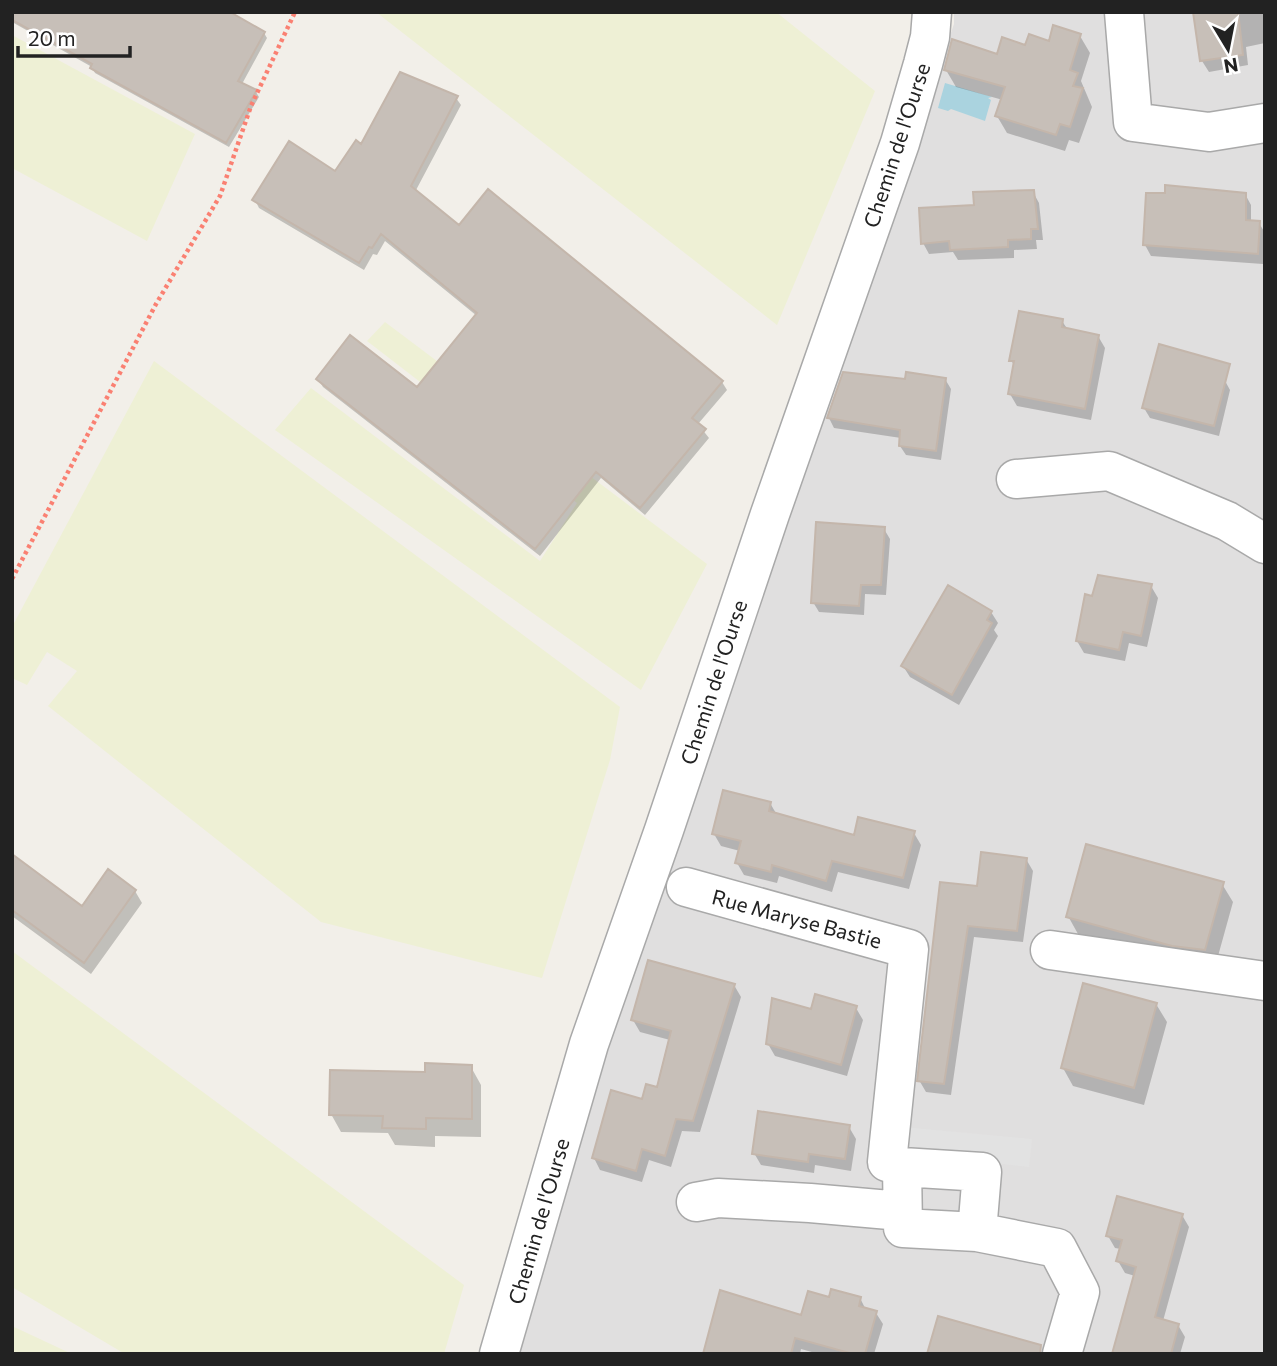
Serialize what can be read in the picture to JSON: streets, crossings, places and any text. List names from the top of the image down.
{
  "streets": {
    "street": ["Chemin de l'Ourse", "Rue Maryse Bastie"]
  },
  "scale_bar": "20 m",
  "north": "bottom"
}
